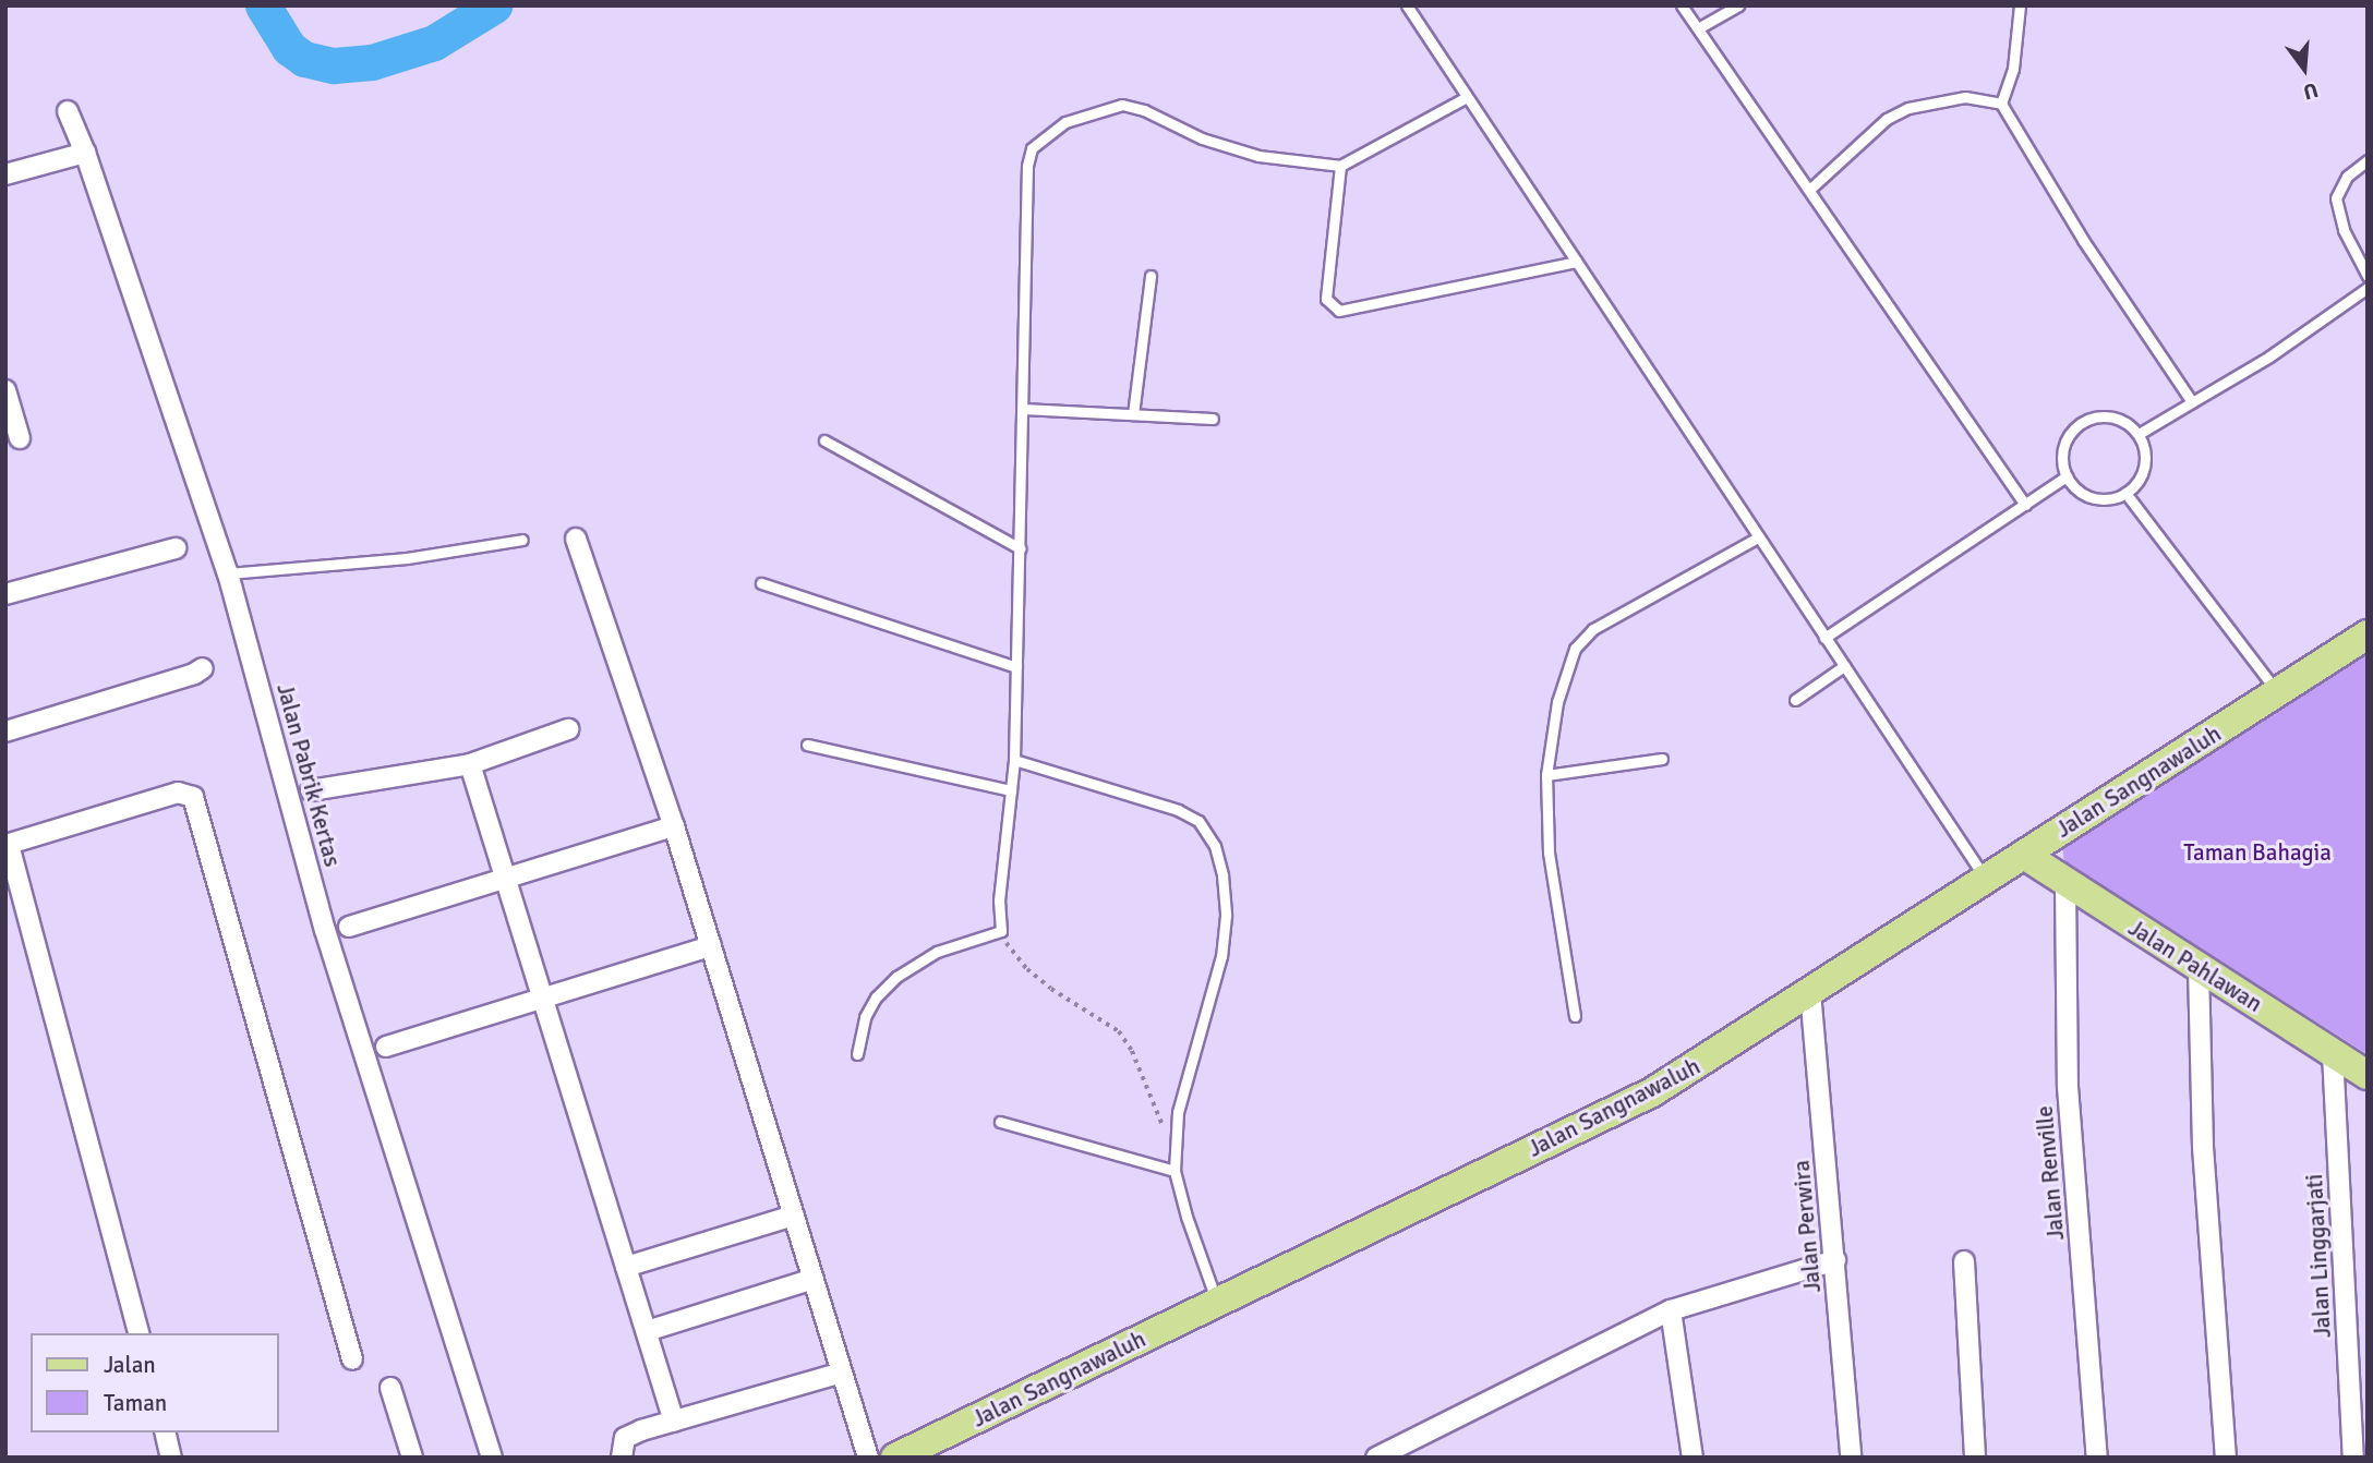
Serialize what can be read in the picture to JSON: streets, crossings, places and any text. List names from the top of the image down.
{
  "streets": {
    "main road": ["Jalan Sangnawaluh", "Jalan Pahlawan"],
    "street": [
      "Jalan Pabrik Kertas",
      "Jalan Renville",
      "Jalan Perwira",
      "Jalan Linggarjati"
    ]
  },
  "crossings": [
    ["Jalan Sangnawaluh", "Jalan Pahlawan"],
    ["Jalan Sangnawaluh", "Jalan Perwira"],
    ["Jalan Pahlawan", "Jalan Renville"],
    ["Jalan Pahlawan", "Jalan Linggarjati"]
  ],
  "parks": ["Taman Bahagia"],
  "legend": ["Jalan", "Taman"],
  "north": "bottom"
}
